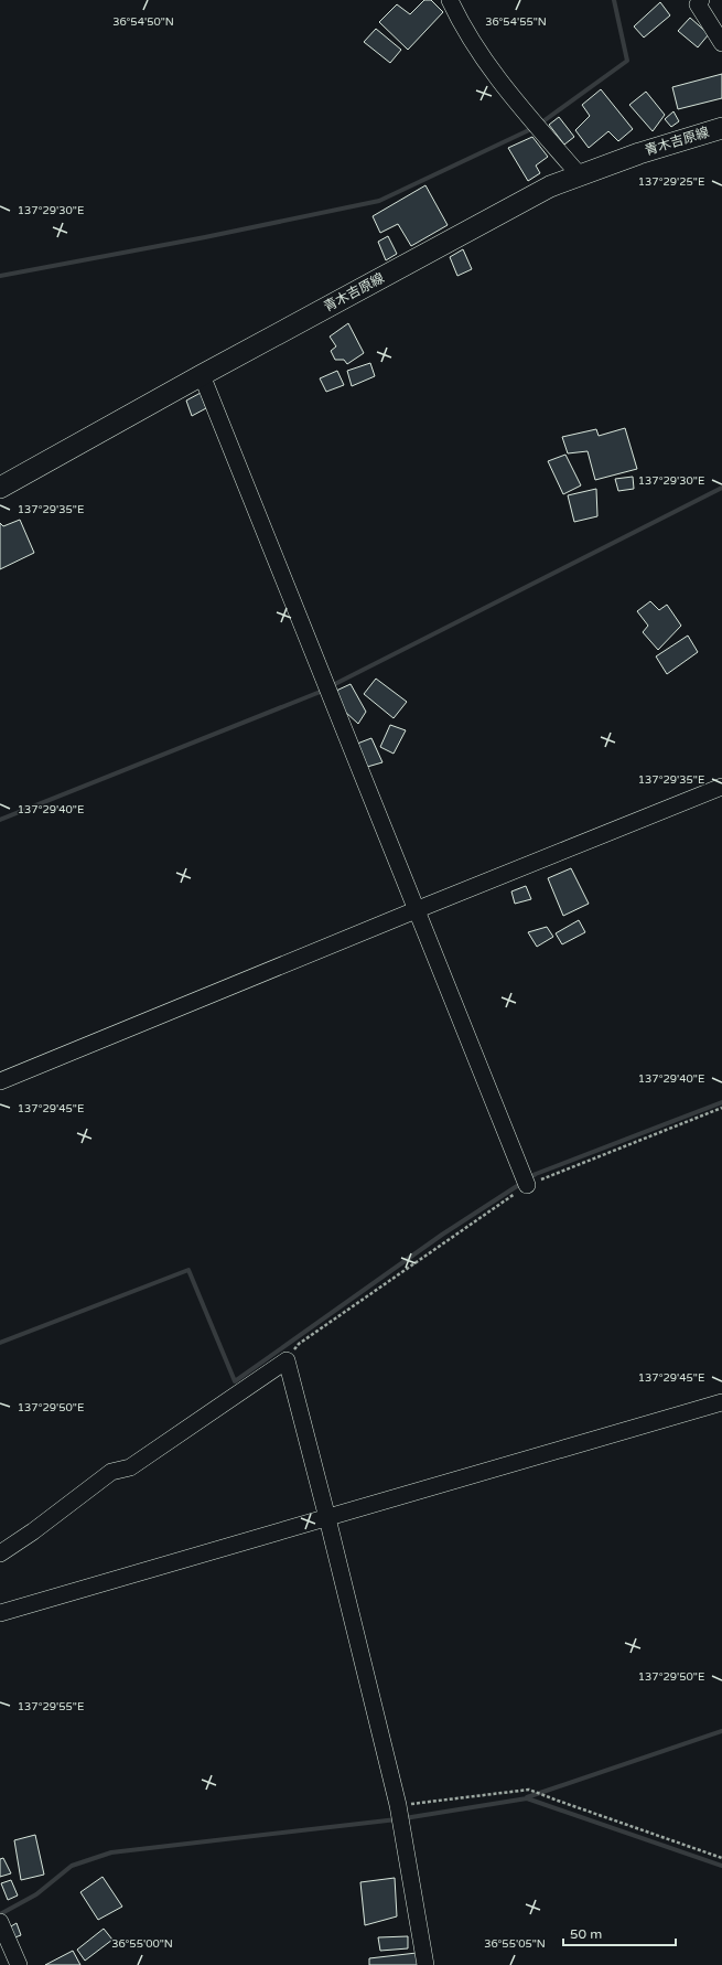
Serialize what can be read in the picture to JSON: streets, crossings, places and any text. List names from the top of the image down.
{
  "streets": {
    "main road": ["青木吉原線"]
  },
  "scale_bar": "50 m",
  "coordinates": [
    "36°54'50\"N",
    "36°54'55\"N",
    "137°29'25\"E",
    "137°29'30\"E",
    "137°29'35\"E",
    "137°29'40\"E",
    "137°29'45\"E",
    "137°29'50\"E",
    "137°29'55\"E",
    "36°55'00\"N",
    "36°55'05\"N"
  ]
}
